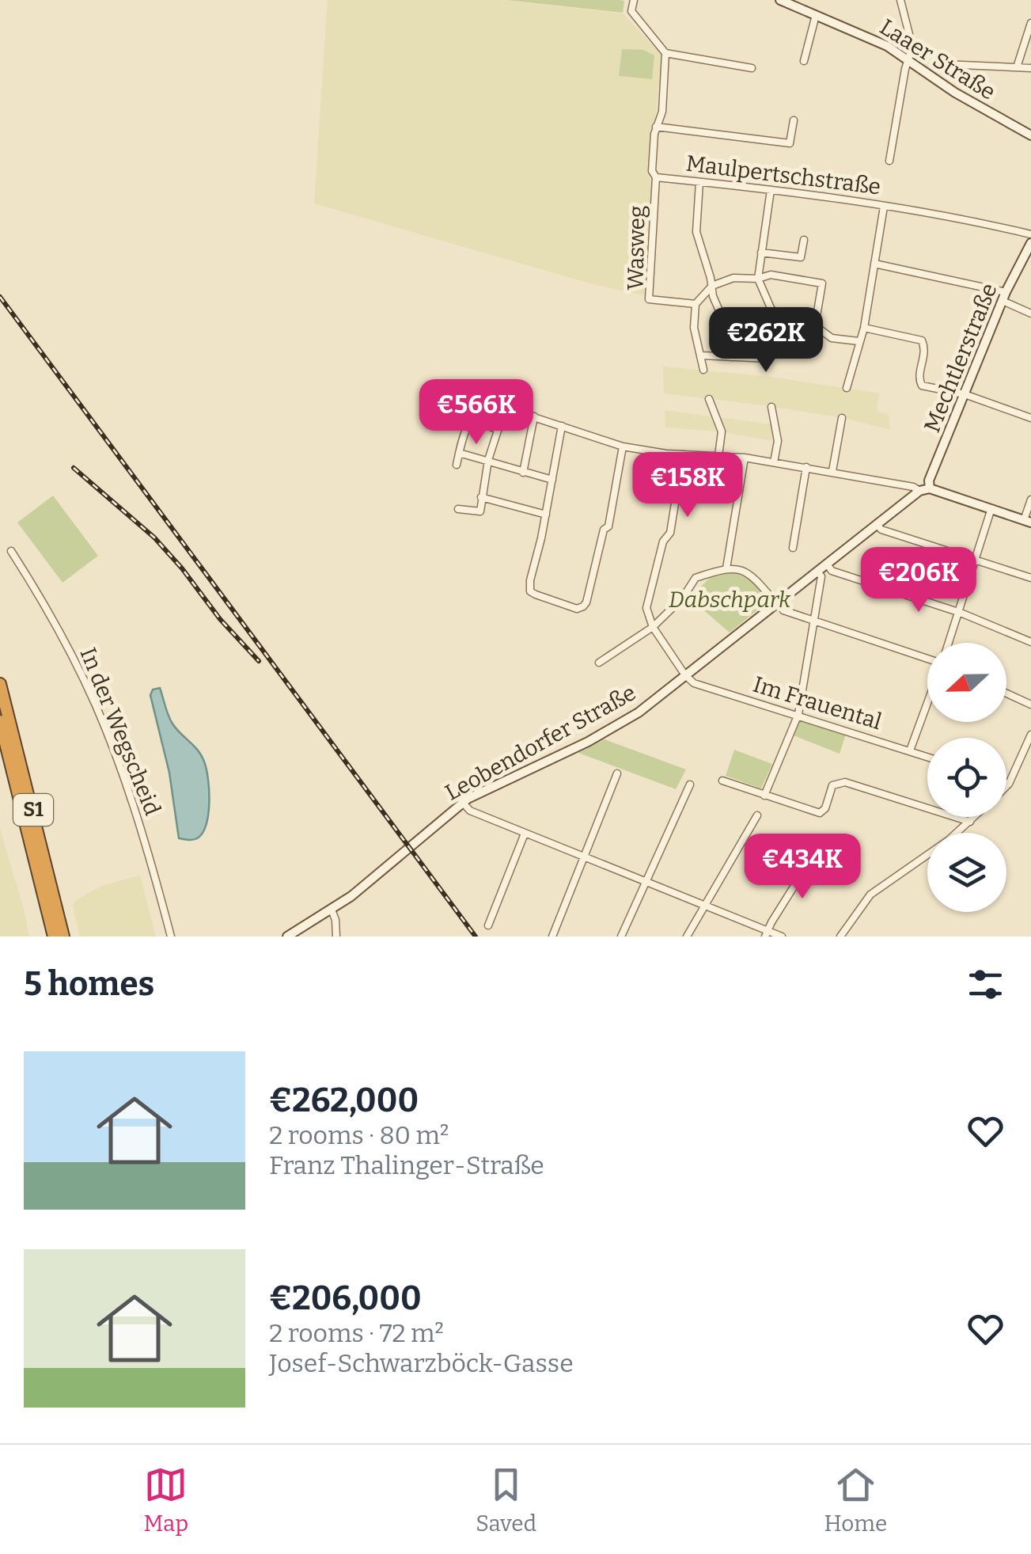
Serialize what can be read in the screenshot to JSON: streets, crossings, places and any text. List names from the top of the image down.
{
  "streets": {
    "highway": ["S1"],
    "main road": ["Laaer Straße", "Mechtlerstraße", "Leobendorfer Straße"],
    "street": [
      "Maulpertschstraße",
      "Wasweg",
      "Im Frauental",
      "In der Wegscheid"
    ]
  },
  "crossings": [
    ["Maulpertschstraße", "Wasweg"],
    ["Mechtlerstraße", "Leobendorfer Straße"],
    ["Im Frauental", "Leobendorfer Straße"]
  ],
  "parks": ["Dabschpark"],
  "north": "left",
  "page": {
    "price": [
      "€262K",
      "€566K",
      "€158K",
      "€206K",
      "€434K"
    ],
    "heading": "5 homes",
    "list": [
      {
        "name": "€262,000",
        "note": "2 rooms · 80 m² · Franz Thalinger-Straße"
      },
      {
        "name": "€206,000",
        "note": "2 rooms · 72 m² · Josef-Schwarzböck-Gasse"
      }
    ],
    "tabs": ["Map", "Saved", "Home"]
  }
}
